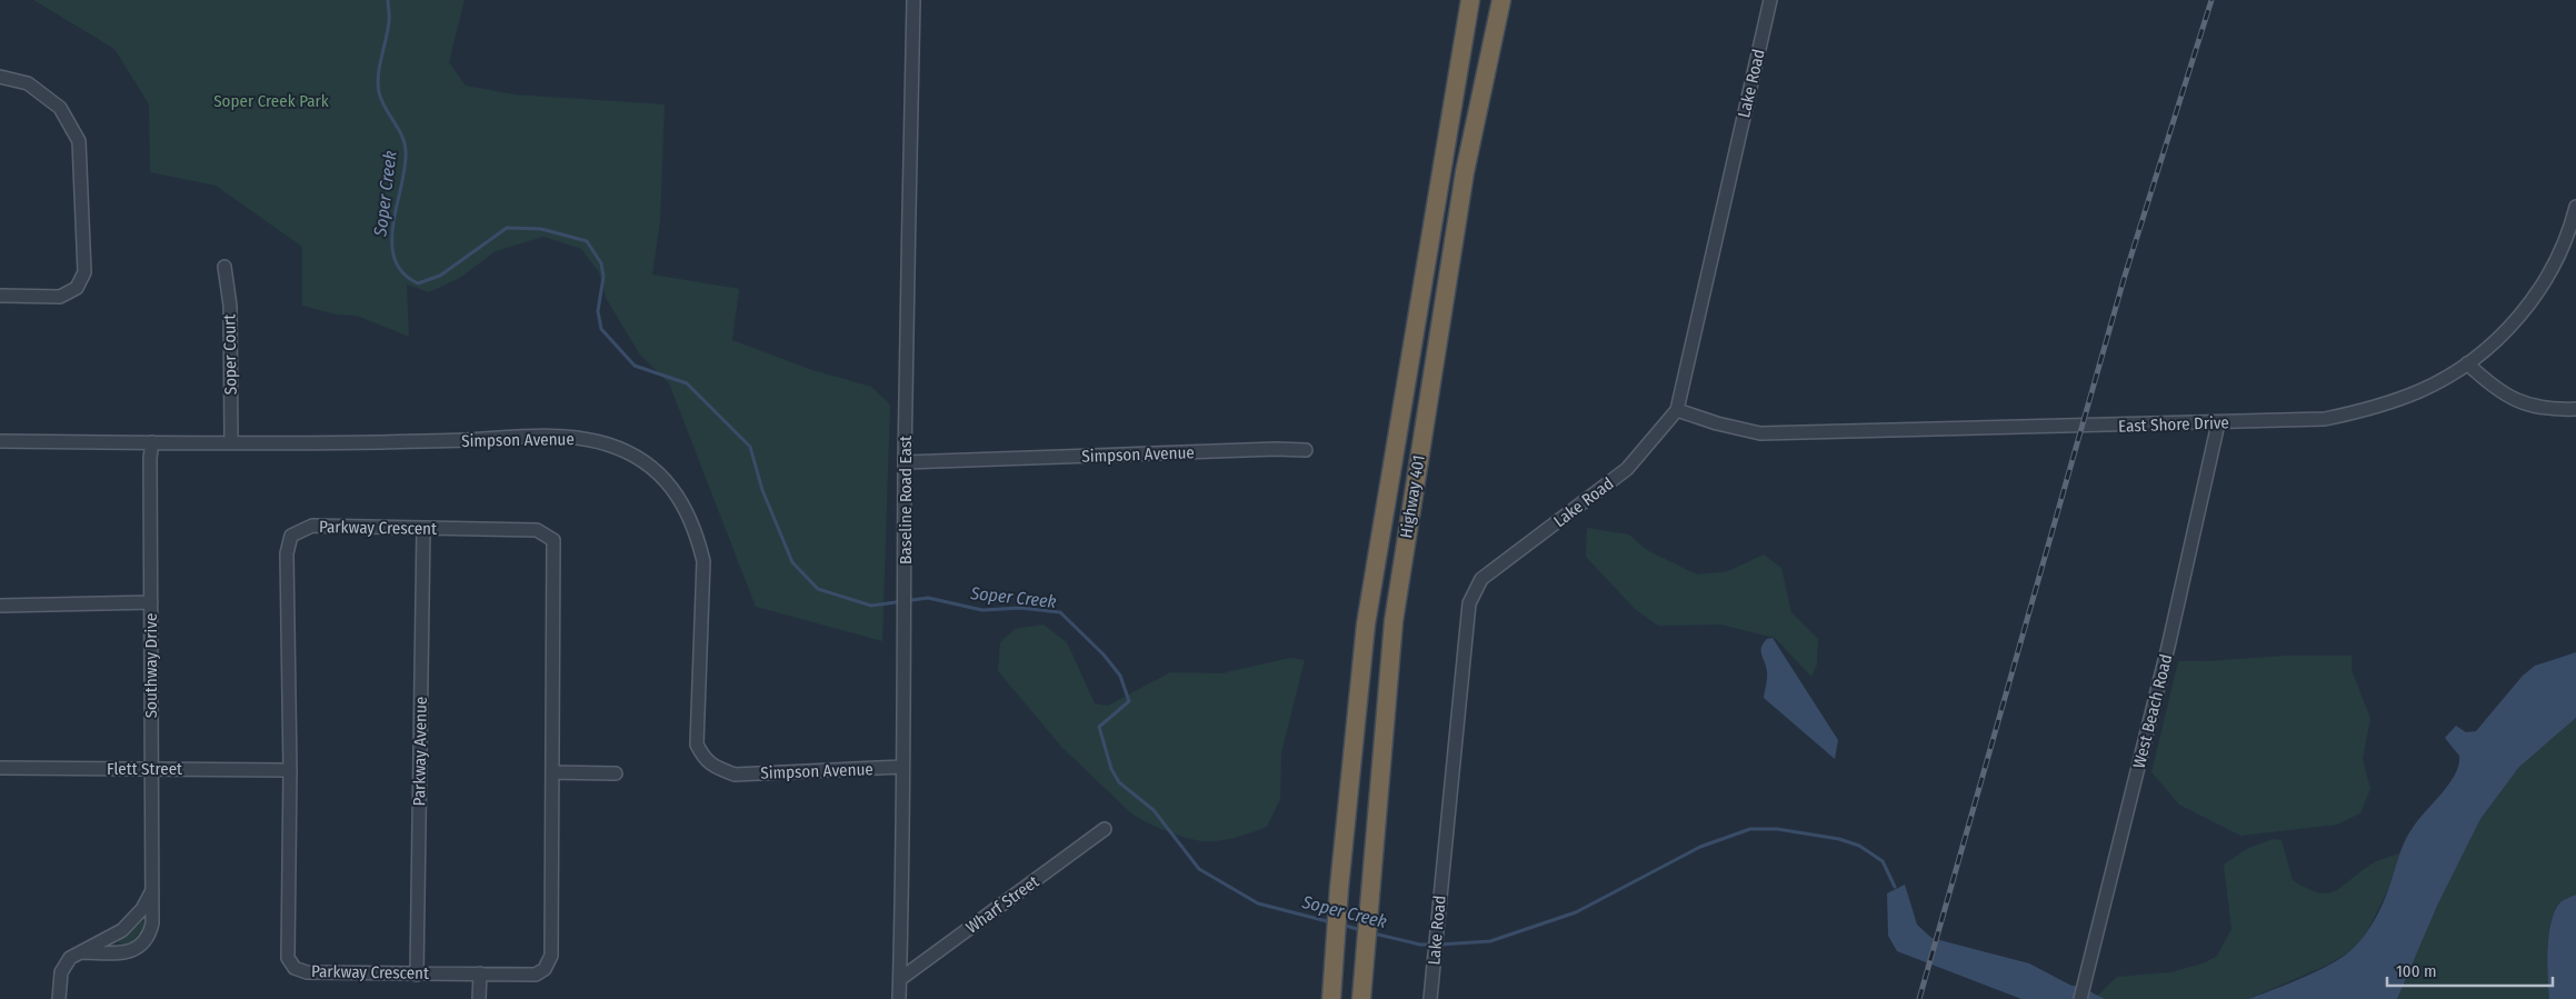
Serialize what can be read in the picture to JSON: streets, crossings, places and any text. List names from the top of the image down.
{
  "streets": {
    "highway": ["Highway 401"],
    "street": [
      "Lake Road",
      "Soper Court",
      "East Shore Drive",
      "Simpson Avenue",
      "Baseline Road East",
      "Parkway Crescent",
      "Southway Drive",
      "West Beach Road",
      "Parkway Avenue",
      "Flett Street",
      "Wharf Street"
    ]
  },
  "crossings": [
    ["Lake Road", "East Shore Drive"],
    ["Soper Court", "Simpson Avenue"],
    ["East Shore Drive", "West Beach Road"],
    ["Simpson Avenue", "Baseline Road East"],
    ["Simpson Avenue", "Southway Drive"],
    ["Baseline Road East", "Wharf Street"],
    ["Parkway Crescent", "Parkway Avenue"],
    ["Parkway Crescent", "Flett Street"],
    ["Southway Drive", "Flett Street"]
  ],
  "water": ["Soper Creek"],
  "parks": ["Soper Creek Park"],
  "scale_bar": "100 m"
}
